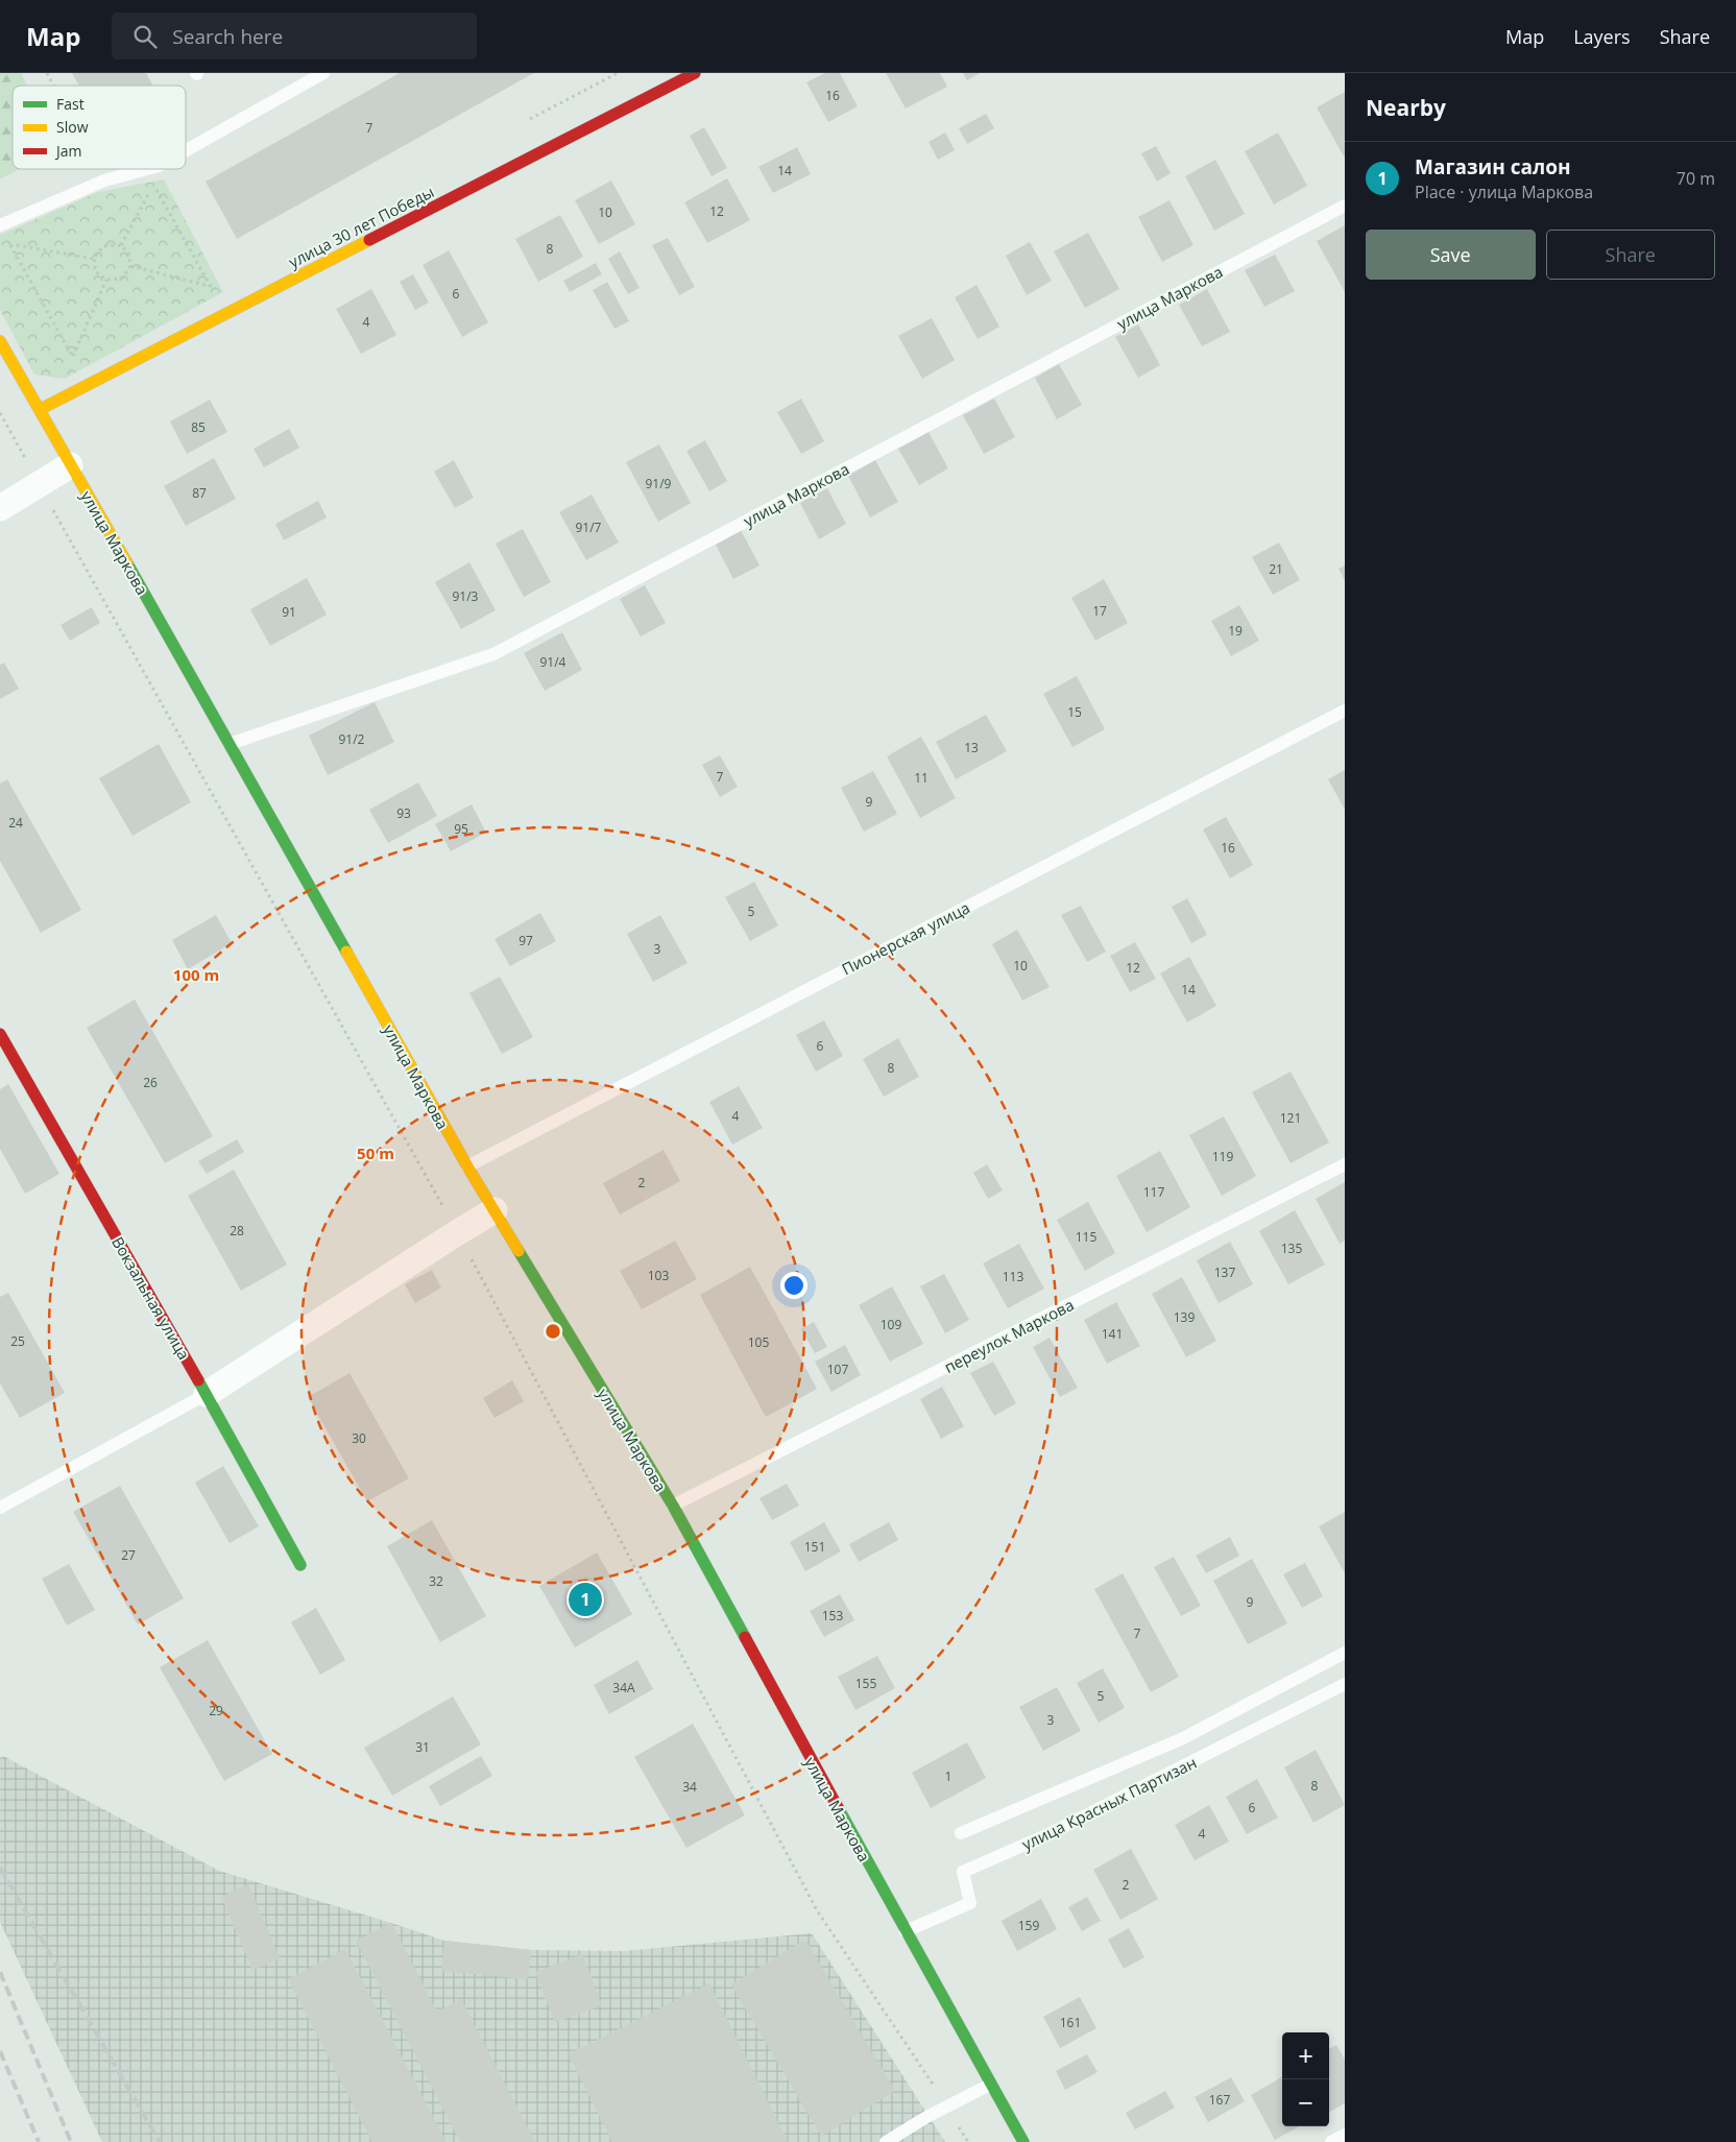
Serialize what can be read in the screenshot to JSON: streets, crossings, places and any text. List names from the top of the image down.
{
  "streets": {
    "main road": ["улица 30 лет Победы", "улица Маркова", "Вокзальная улица"],
    "lane": ["Пионерская улица", "переулок Маркова", "улица Красных Партизан"]
  },
  "crossings": [
    ["улица 30 лет Победы", "улица Маркова"],
    ["улица Маркова", "Пионерская улица"],
    ["улица Маркова", "переулок Маркова"],
    ["улица Маркова", "улица Красных Партизан"]
  ],
  "house_numbers": [
    "16",
    "7",
    "14",
    "12",
    "10",
    "8",
    "6",
    "4",
    "85",
    "91/9",
    "87",
    "91/7",
    "21",
    "91/3",
    "17",
    "91",
    "19",
    "91/4",
    "15",
    "91/2",
    "13",
    "7",
    "11",
    "9",
    "93",
    "24",
    "95",
    "16",
    "5",
    "97",
    "3",
    "10",
    "12",
    "14",
    "6",
    "8",
    "26",
    "4",
    "121",
    "119",
    "2",
    "117",
    "28",
    "115",
    "135",
    "137",
    "103",
    "113",
    "139",
    "109",
    "141",
    "25",
    "105",
    "107",
    "30",
    "151",
    "27",
    "32",
    "9",
    "153",
    "7",
    "155",
    "34А",
    "5",
    "29",
    "3",
    "31",
    "1",
    "8",
    "34",
    "6",
    "4",
    "2",
    "159",
    "161",
    "167"
  ],
  "legend": ["Fast", "Slow", "Jam"],
  "page": {
    "header": "Map",
    "search": "Search here",
    "nav": ["Map", "Layers", "Share"],
    "heading": "Nearby",
    "list": [
      {
        "mark": "1",
        "name": "Магазин салон",
        "note": "Place · улица Маркова",
        "value": "70 m"
      }
    ],
    "buttons": ["Save", "Share"],
    "pins": "1",
    "map_buttons": ["+", "−"]
  },
  "rings": ["100 m", "50 m"]
}
